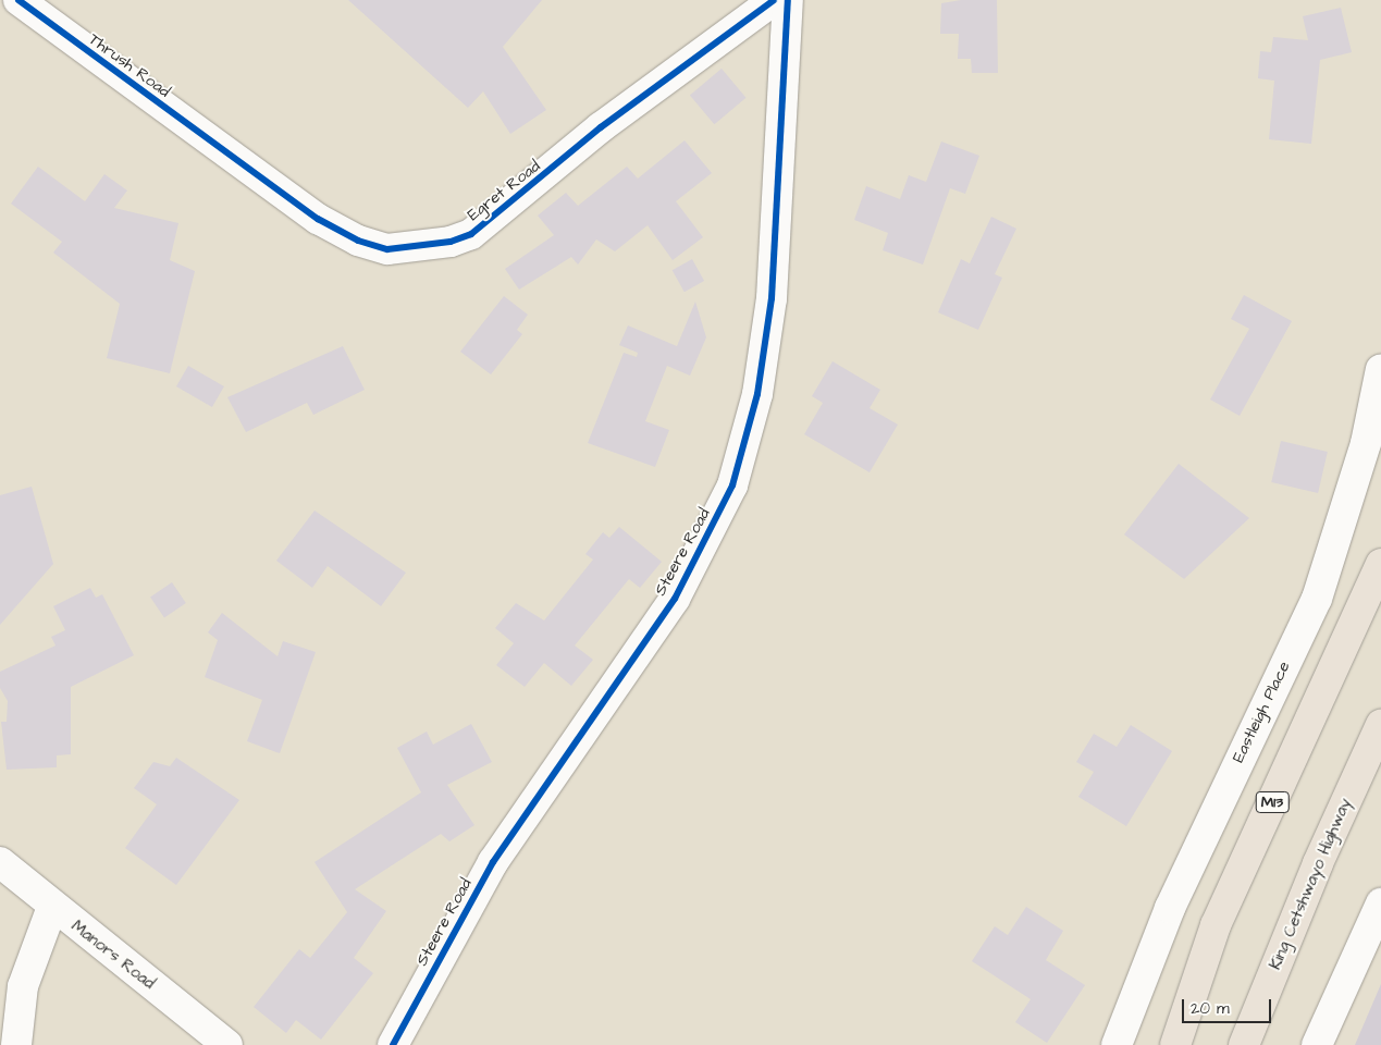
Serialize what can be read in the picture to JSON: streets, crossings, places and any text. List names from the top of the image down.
{
  "streets": {
    "highway": ["M13", "King Cetshwayo Highway"],
    "street": [
      "Thrush Road",
      "Egret Road",
      "Steere Road",
      "Eastleigh Place",
      "Manors Road"
    ]
  },
  "crossings": [
    ["Thrush Road", "Egret Road"]
  ],
  "scale_bar": "20 m"
}
